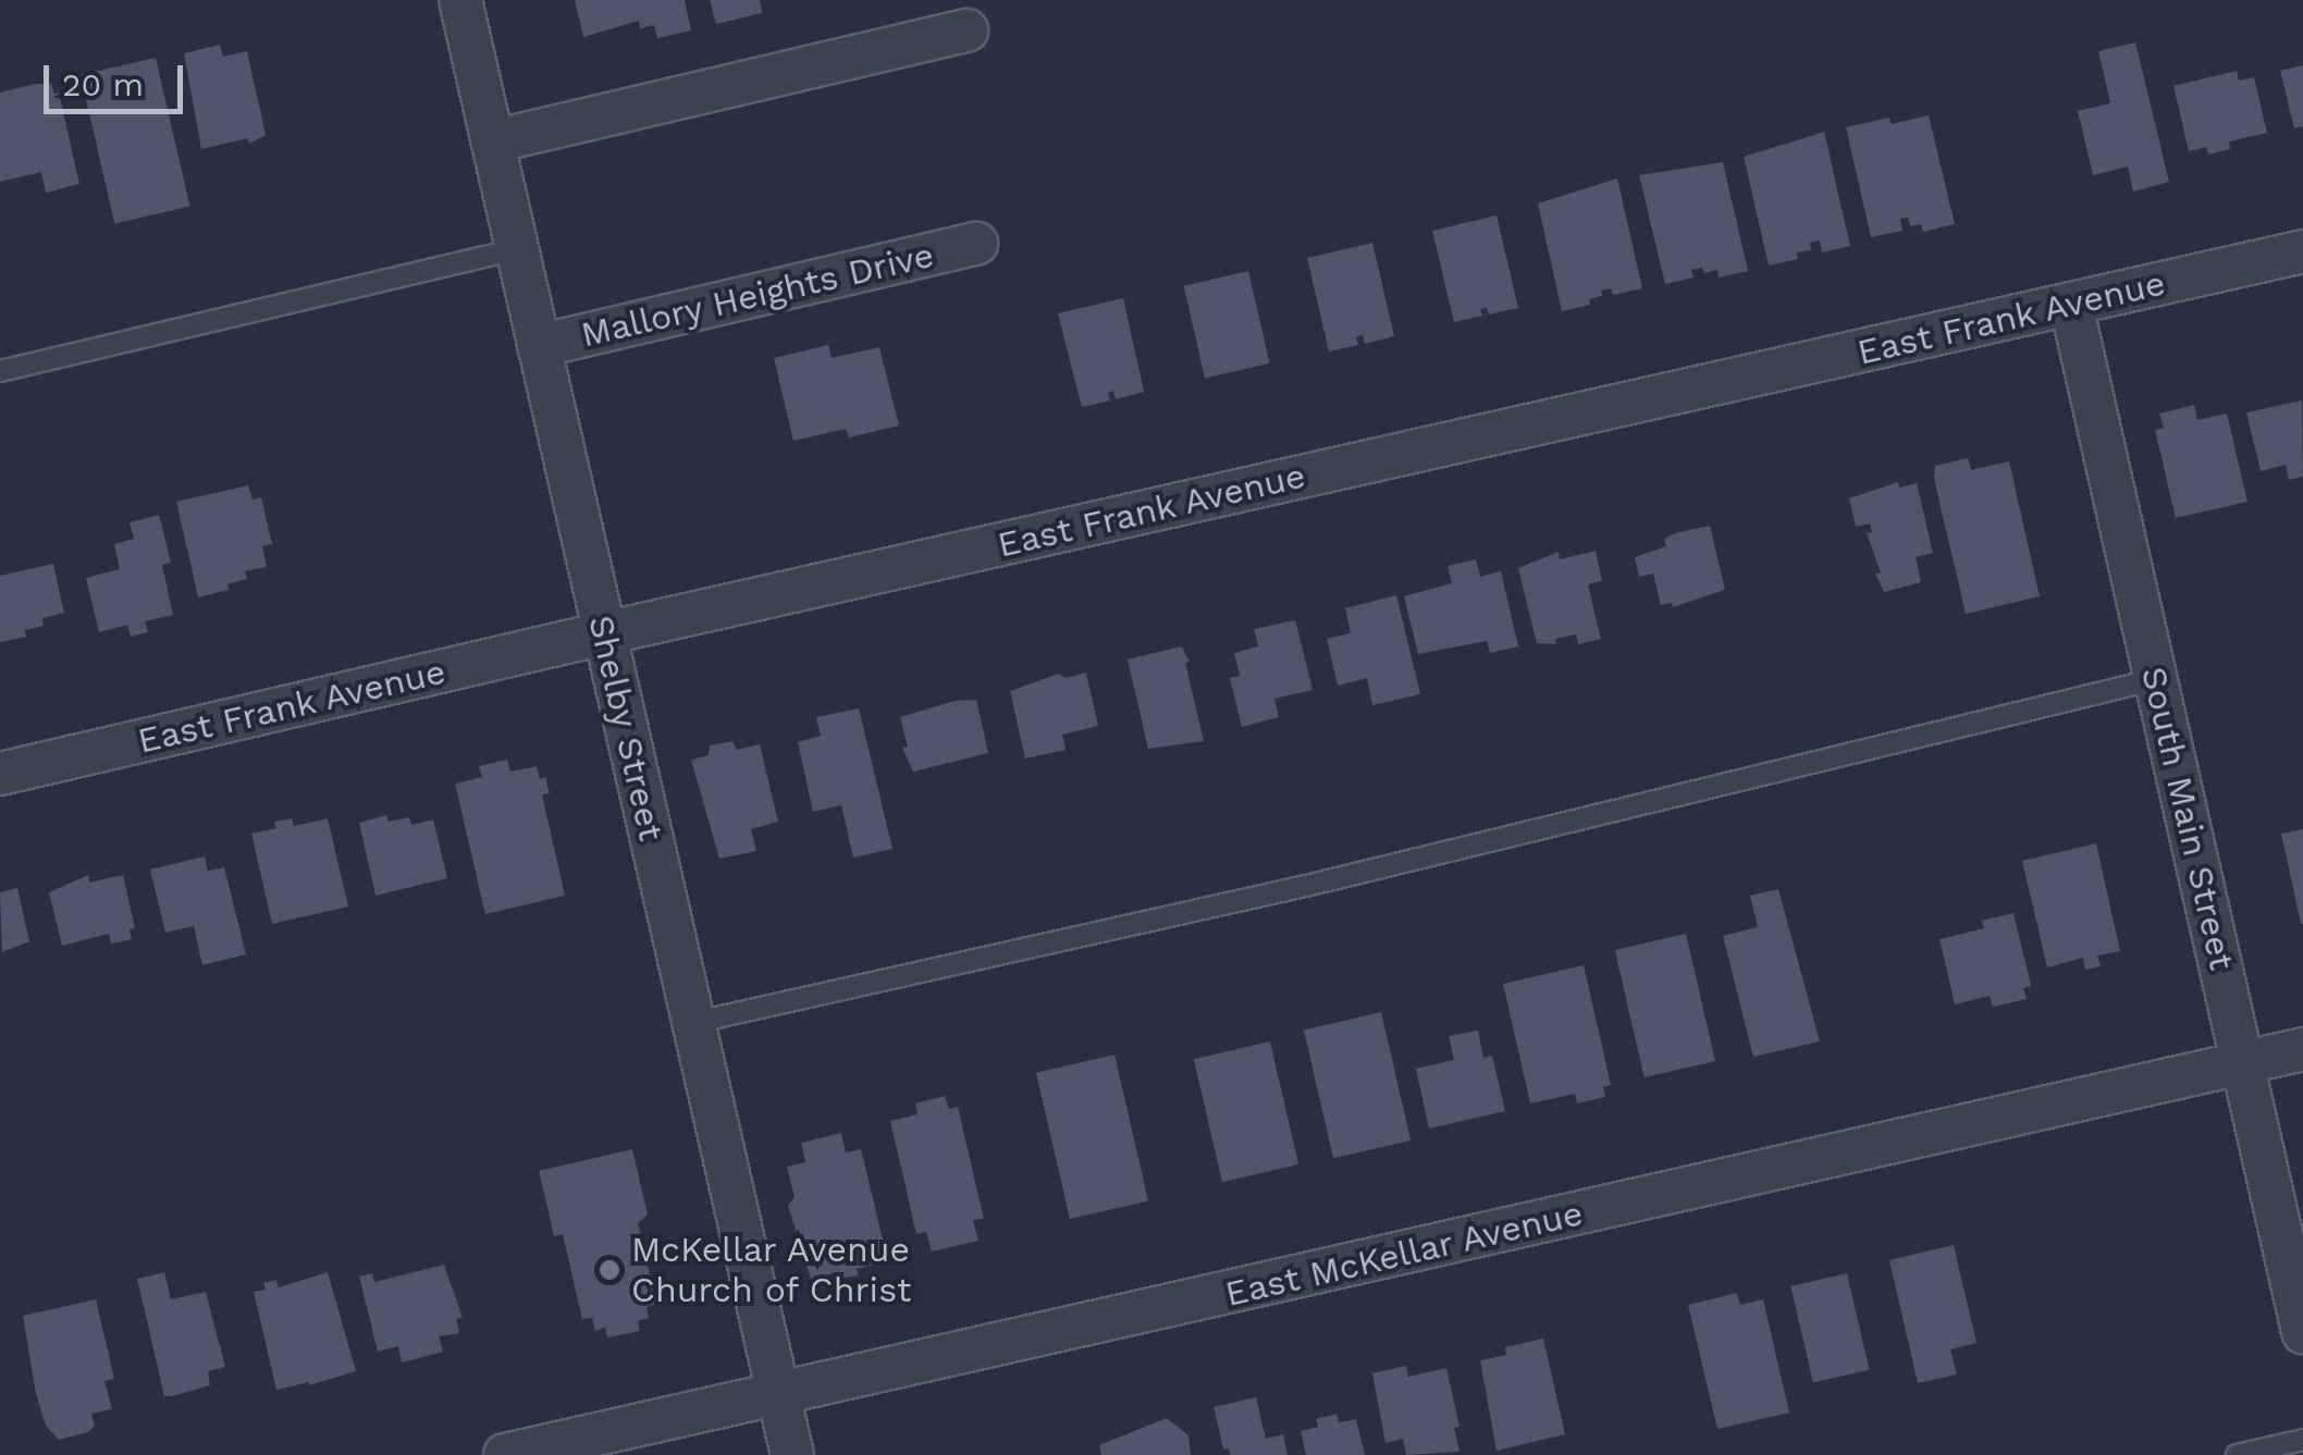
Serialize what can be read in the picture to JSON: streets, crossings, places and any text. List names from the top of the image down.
{
  "streets": {
    "street": [
      "Mallory Heights Drive",
      "East Frank Avenue",
      "Shelby Street",
      "South Main Street",
      "East McKellar Avenue"
    ]
  },
  "crossings": [
    ["Mallory Heights Drive", "Shelby Street"],
    ["East Frank Avenue", "Shelby Street"],
    ["East Frank Avenue", "South Main Street"],
    ["Shelby Street", "East McKellar Avenue"],
    ["South Main Street", "East McKellar Avenue"]
  ],
  "places": ["McKellar Avenue Church of Christ"],
  "scale_bar": "20 m"
}
